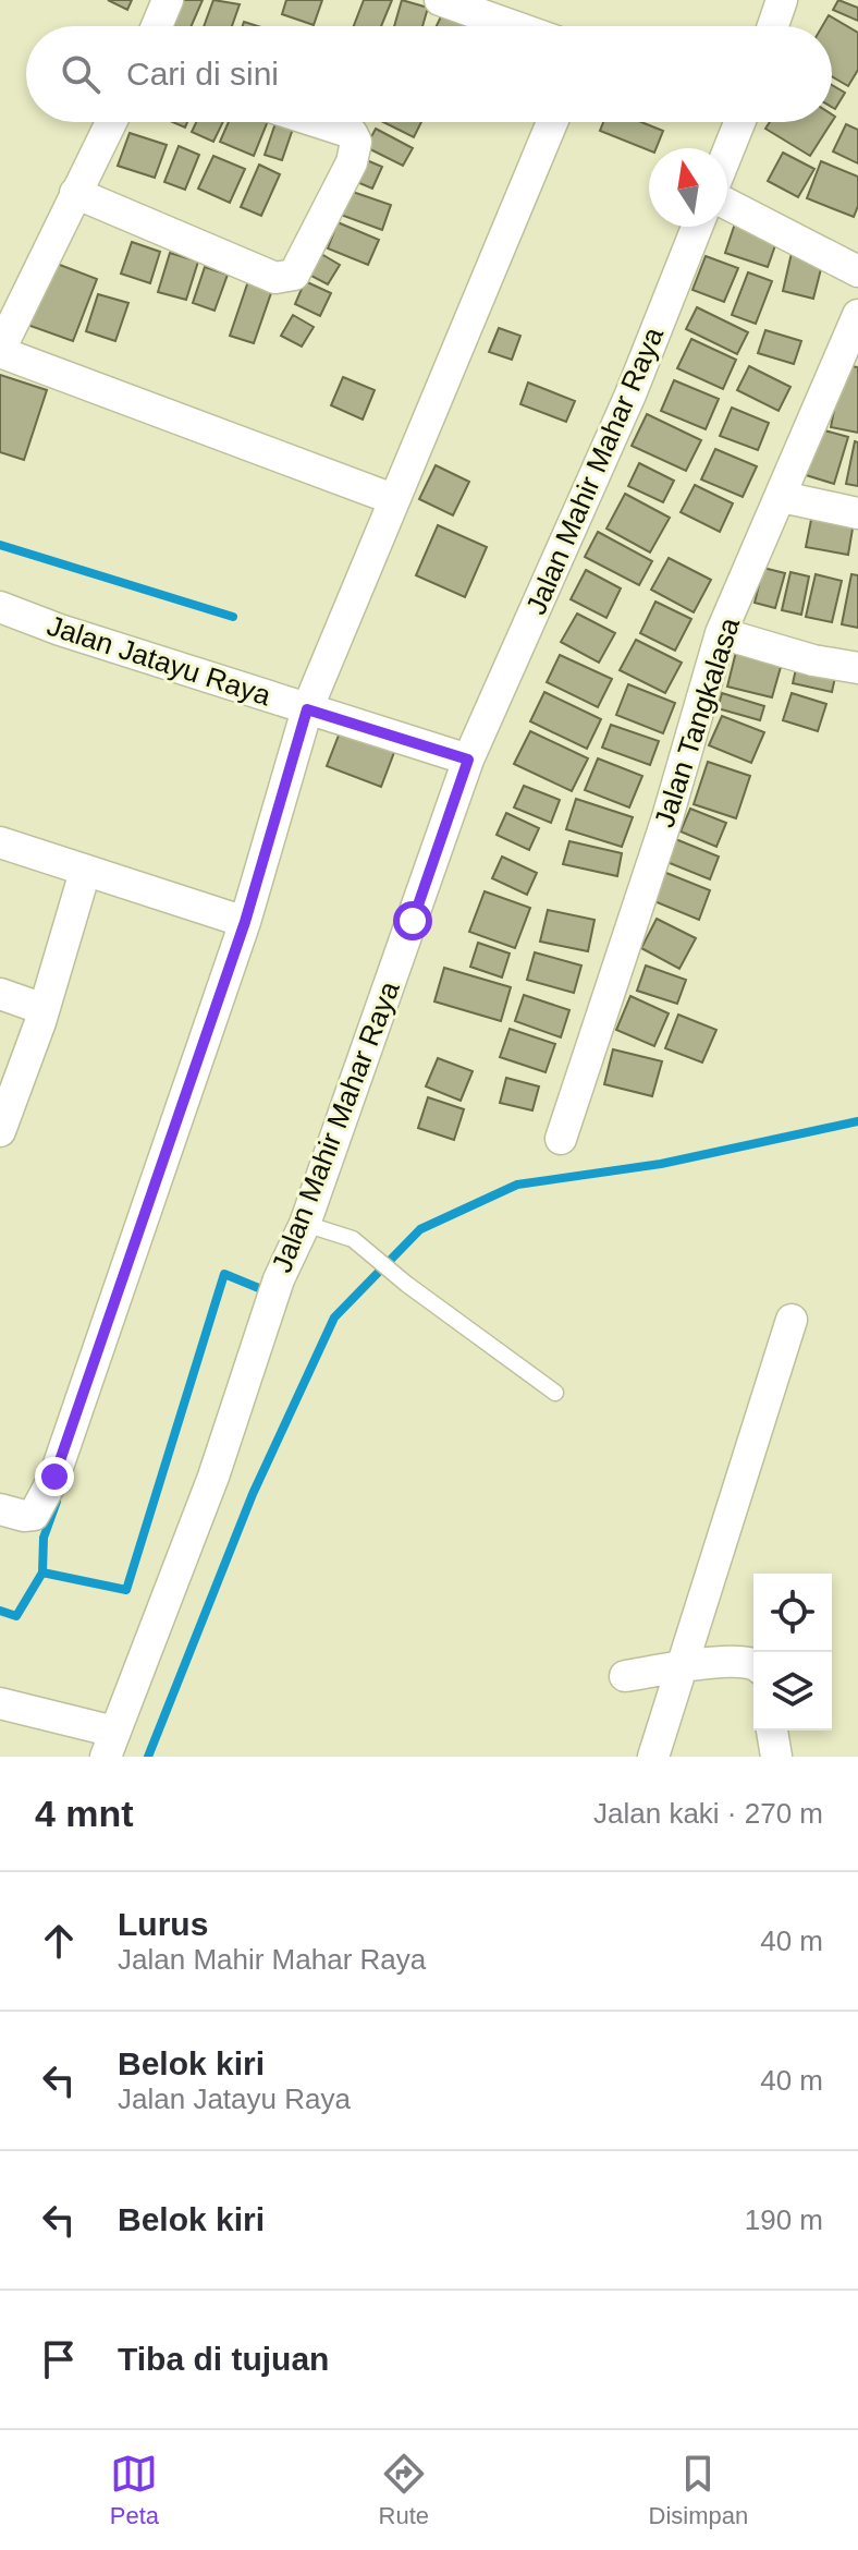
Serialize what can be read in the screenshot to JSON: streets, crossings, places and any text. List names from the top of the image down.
{
  "streets": {
    "street": ["Jalan Mahir Mahar Raya", "Jalan Jatayu Raya", "Jalan Tangkalasa"]
  },
  "crossings": [
    ["Jalan Mahir Mahar Raya", "Jalan Jatayu Raya"]
  ],
  "north": "top",
  "page": {
    "search": "Cari di sini",
    "heading": ["4 mnt", "Jalan kaki · 270 m"],
    "list": [
      ["Lurus", "Jalan Mahir Mahar Raya", "40 m"],
      ["Belok kiri", "Jalan Jatayu Raya", "40 m"],
      ["Belok kiri", "190 m"],
      "Tiba di tujuan"
    ],
    "nav": ["Peta", "Rute", "Disimpan"]
  }
}
